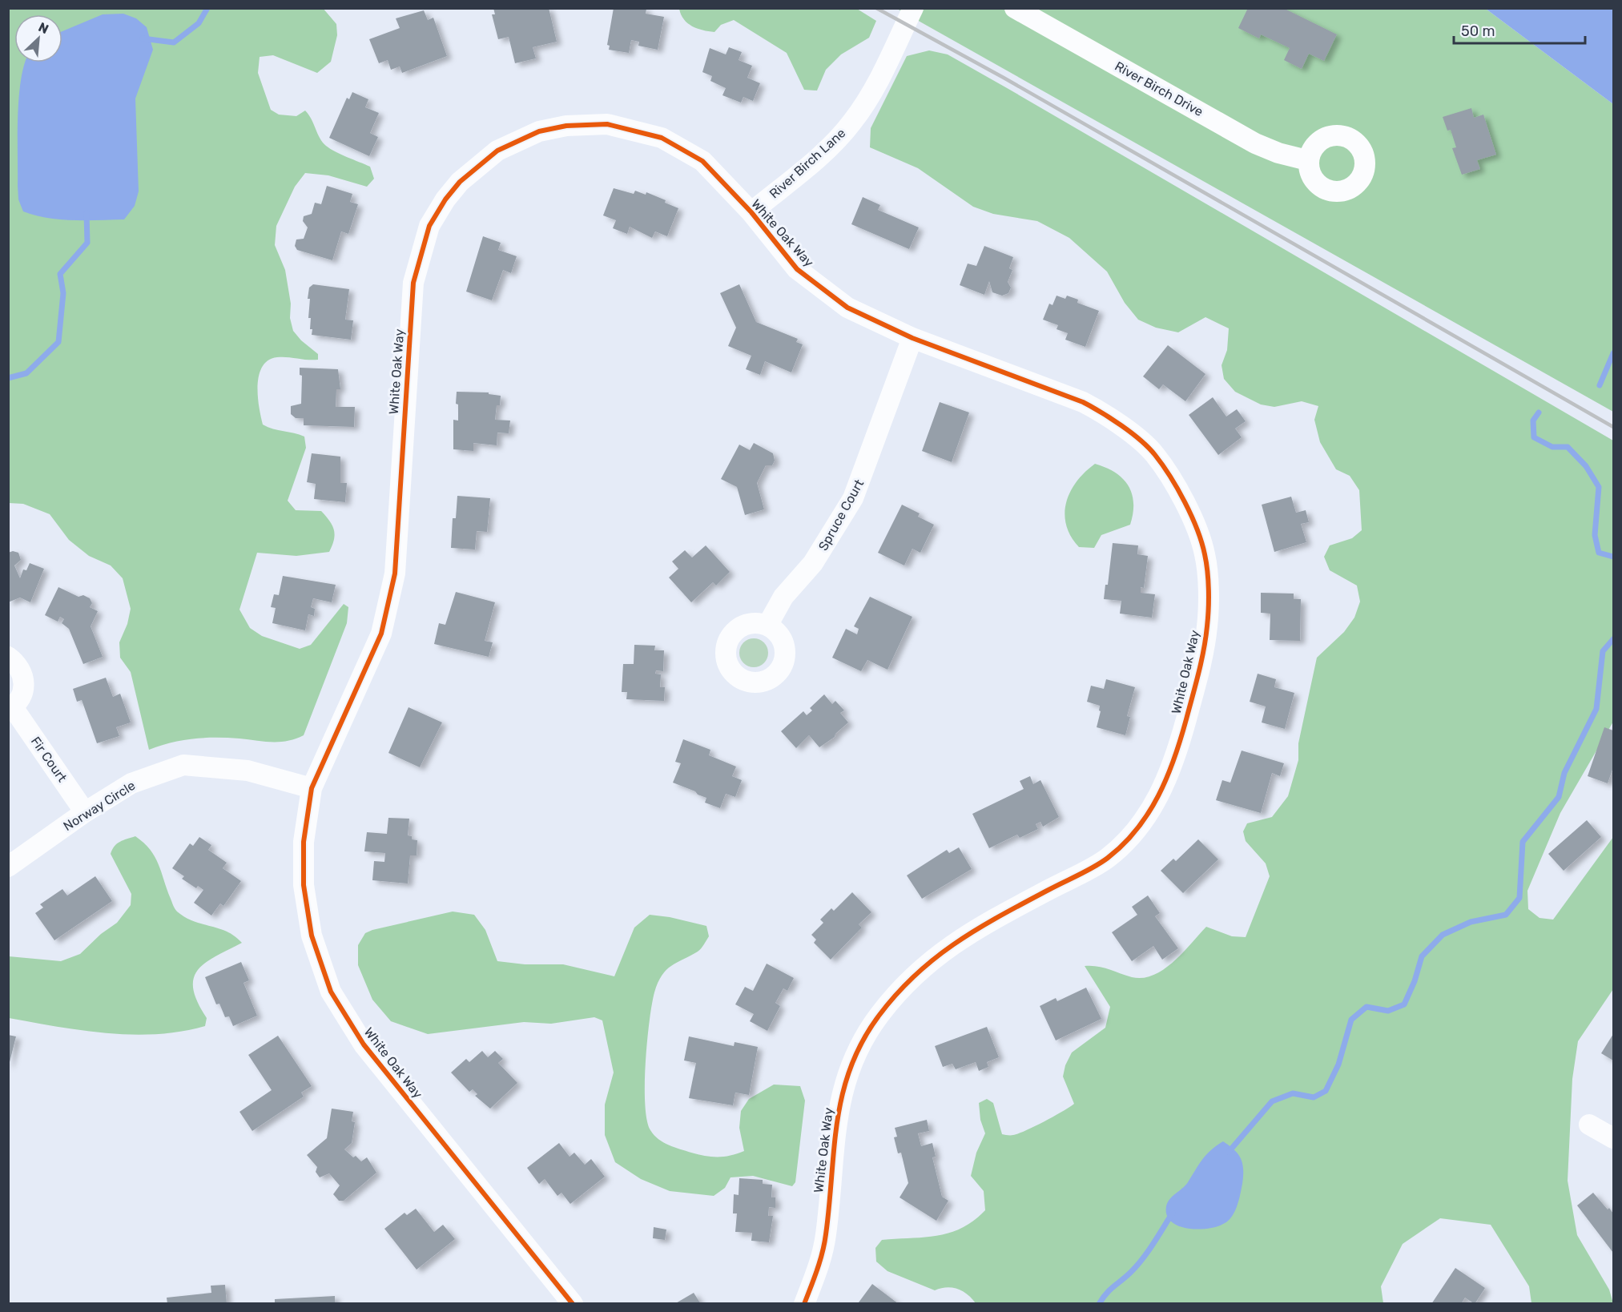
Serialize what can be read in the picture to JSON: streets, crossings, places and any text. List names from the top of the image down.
{
  "streets": {
    "street": [
      "River Birch Drive",
      "River Birch Lane",
      "White Oak Way",
      "Spruce Court",
      "Fir Court",
      "Norway Circle"
    ]
  },
  "crossings": [
    ["River Birch Lane", "White Oak Way"],
    ["White Oak Way", "Spruce Court"],
    ["White Oak Way", "Norway Circle"],
    ["Fir Court", "Norway Circle"]
  ],
  "scale_bar": "50 m",
  "north": "top right"
}
